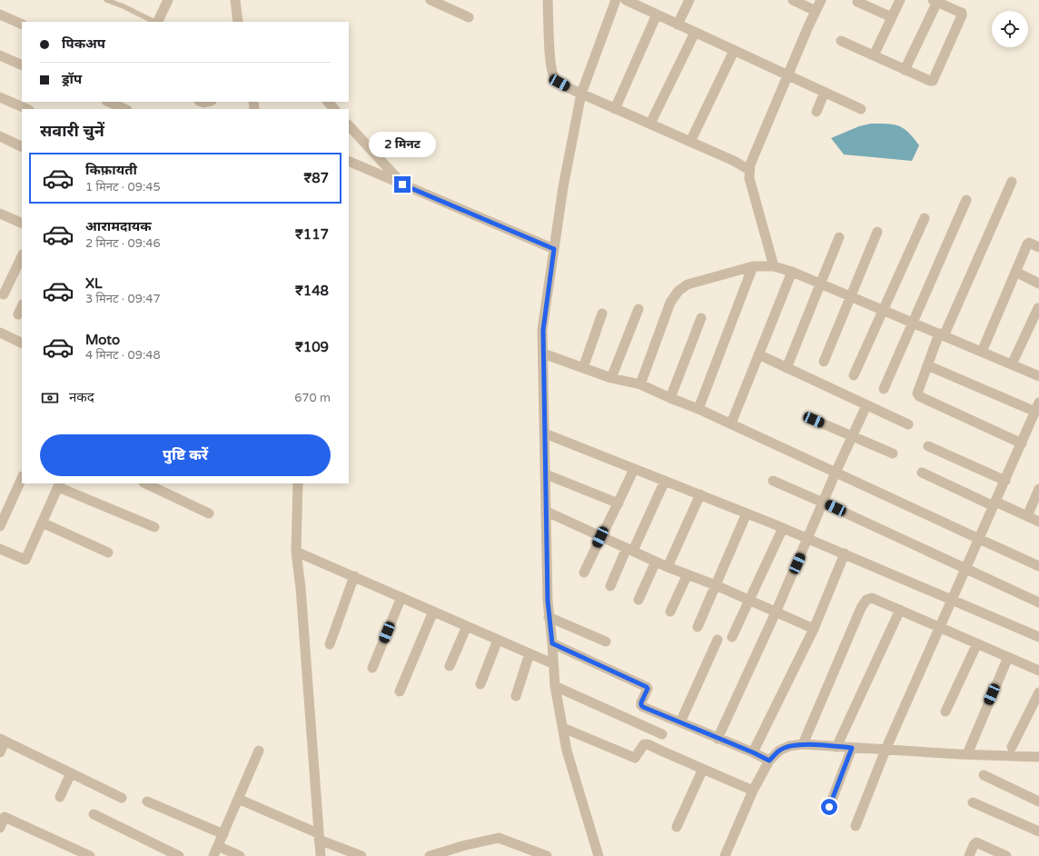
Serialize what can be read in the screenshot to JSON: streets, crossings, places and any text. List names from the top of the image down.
{
  "page": {
    "banner": ["पिकअप", "ड्रॉप"],
    "heading": "सवारी चुनें",
    "bubble": "2 मिनट",
    "list": [
      {
        "name": "किफ़ायती",
        "note": "1 मिनट · 09:45",
        "value": "₹87"
      },
      {
        "name": "आरामदायक",
        "note": "2 मिनट · 09:46",
        "value": "₹117"
      },
      {
        "name": "XL",
        "note": "3 मिनट · 09:47",
        "value": "₹148"
      },
      {
        "name": "Moto",
        "note": "4 मिनट · 09:48",
        "value": "₹109"
      }
    ],
    "pay": ["नकद", "670 m"],
    "buttons": "पुष्टि करें"
  }
}
